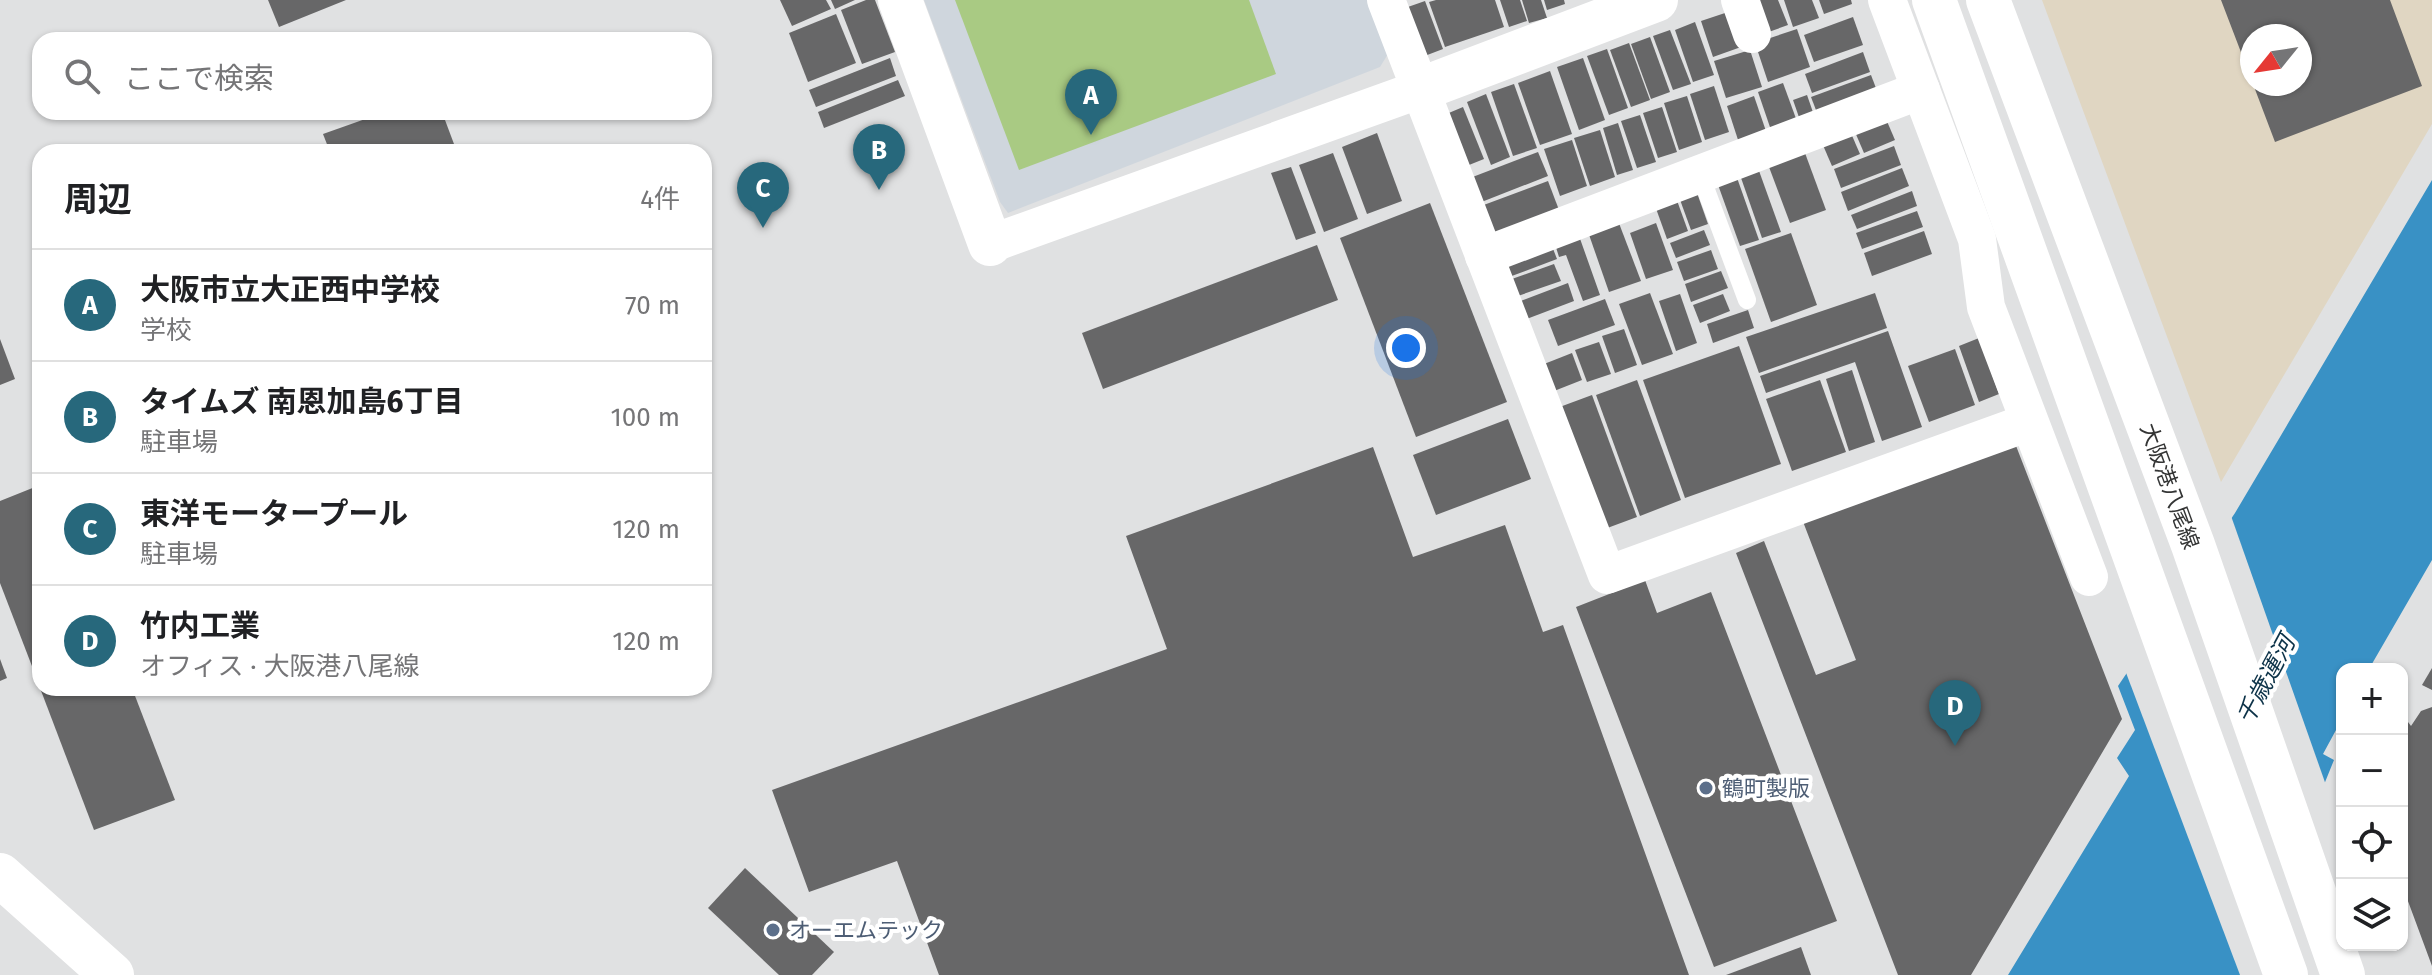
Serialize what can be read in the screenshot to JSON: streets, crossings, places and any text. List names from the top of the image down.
{
  "streets": {
    "main road": ["大阪港八尾線"]
  },
  "water": ["千歳運河"],
  "places": ["鶴町製版", "オーエムテック"],
  "north": "bottom left",
  "page": {
    "search": "ここで検索",
    "pins": [
      "A",
      "B",
      "C",
      "D"
    ],
    "heading": ["周辺", "4件"],
    "list": [
      {
        "mark": "A",
        "name": "大阪市立大正西中学校",
        "note": "学校",
        "value": "70 m"
      },
      {
        "mark": "B",
        "name": "タイムズ 南恩加島6丁目",
        "note": "駐車場",
        "value": "100 m"
      },
      {
        "mark": "C",
        "name": "東洋モータープール",
        "note": "駐車場",
        "value": "120 m"
      },
      {
        "mark": "D",
        "name": "竹内工業",
        "note": "オフィス · 大阪港八尾線",
        "value": "120 m"
      }
    ],
    "map_buttons": ["+", "−"]
  }
}
